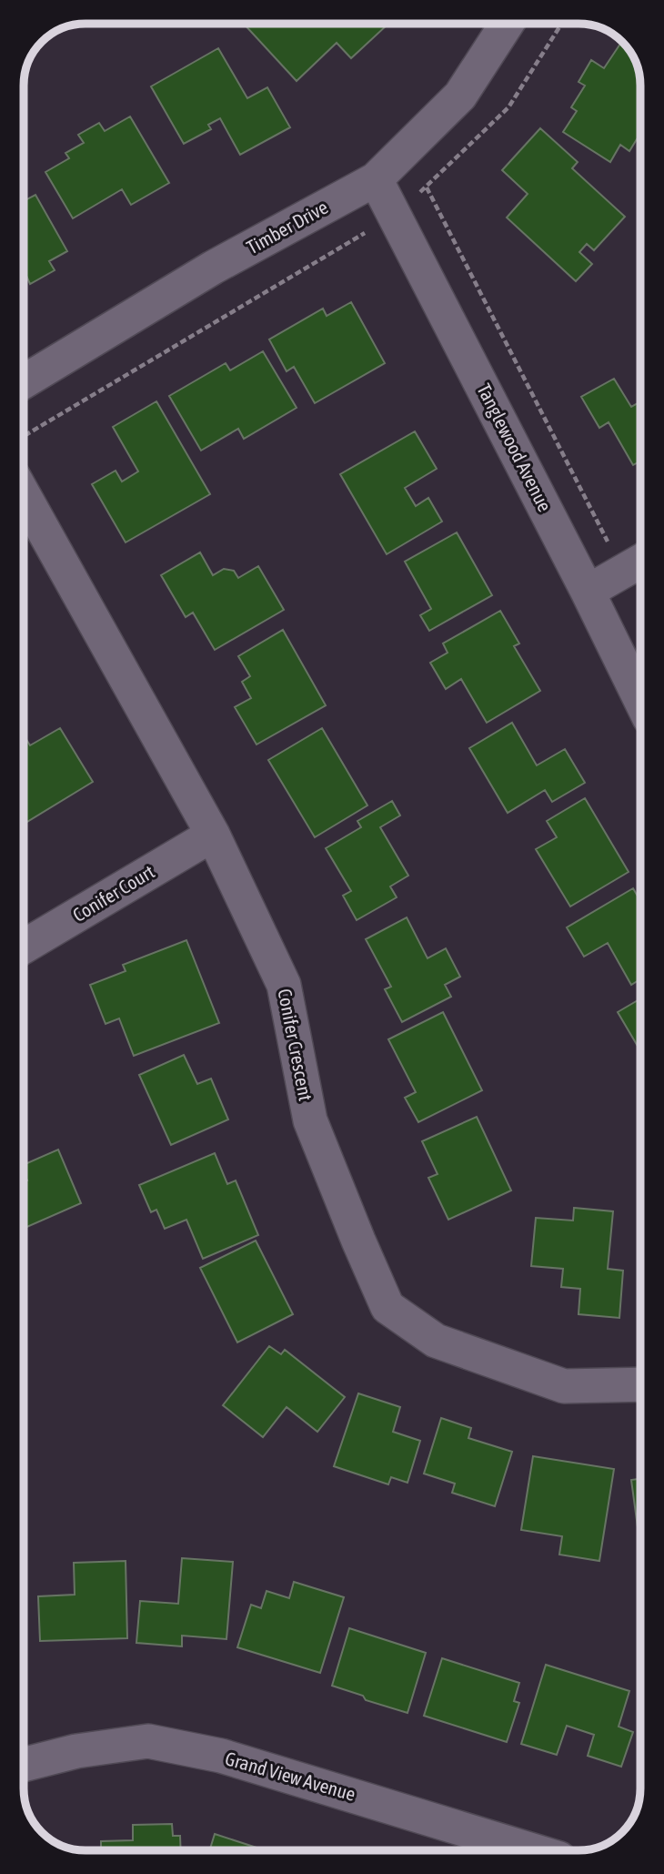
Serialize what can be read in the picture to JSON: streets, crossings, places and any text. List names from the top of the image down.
{
  "streets": {
    "street": [
      "Timber Drive",
      "Tanglewood Avenue",
      "Conifer Court",
      "Conifer Crescent",
      "Grand View Avenue"
    ]
  },
  "crossings": [
    ["Timber Drive", "Tanglewood Avenue"],
    ["Conifer Court", "Conifer Crescent"]
  ]
}
